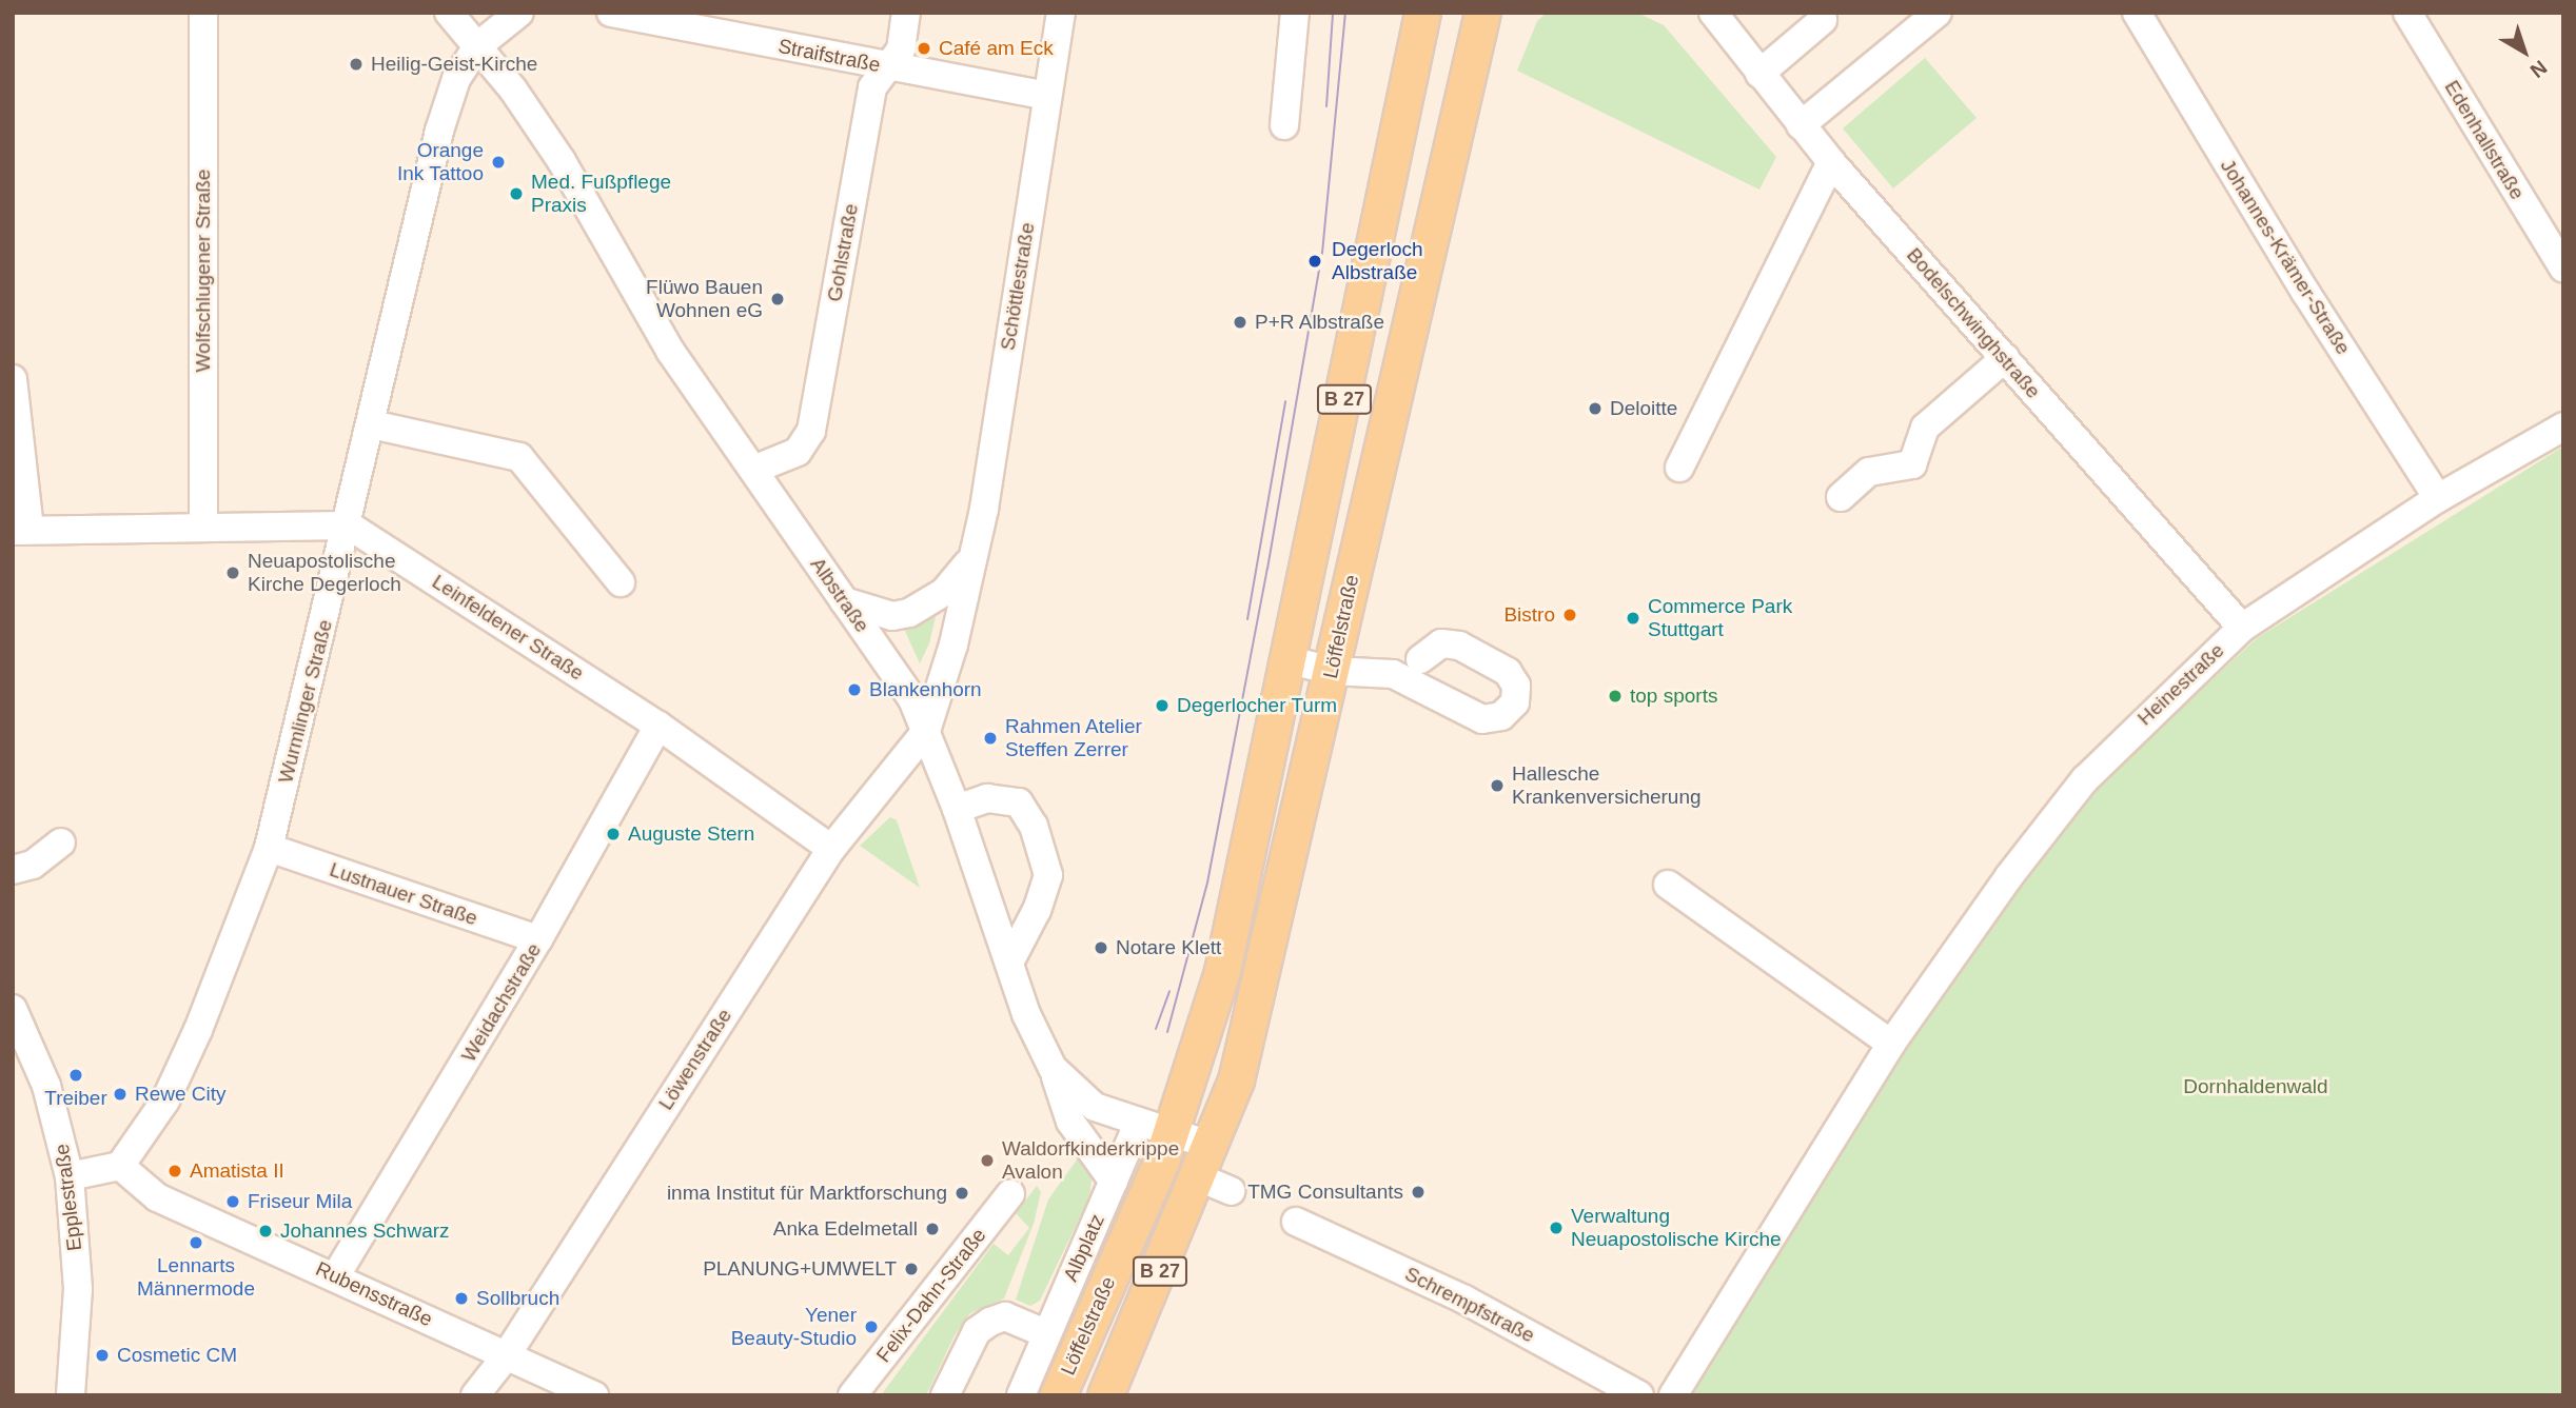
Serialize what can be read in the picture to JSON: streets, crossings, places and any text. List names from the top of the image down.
{
  "streets": {
    "main road": ["B 27", "Löffelstraße"],
    "street": [
      "Straifstraße",
      "Edenhallstraße",
      "Gohlstraße",
      "Johannes-Krämer-Straße",
      "Wolfschlugener Straße",
      "Schöttlestraße",
      "Bodelschwinghstraße",
      "Albstraße",
      "Leinfeldener Straße",
      "Heinestraße",
      "Wurmlinger Straße",
      "Lustnauer Straße",
      "Weidachstraße",
      "Löwenstraße",
      "Epplestraße",
      "Albplatz",
      "Rubensstraße",
      "Felix-Dahn-Straße",
      "Schrempfstraße"
    ]
  },
  "crossings": [
    ["Straifstraße", "Gohlstraße"],
    ["Straifstraße", "Schöttlestraße"],
    ["Gohlstraße", "Albstraße"],
    ["Johannes-Krämer-Straße", "Heinestraße"],
    ["Schöttlestraße", "Albstraße"],
    ["Schöttlestraße", "Löwenstraße"],
    ["Bodelschwinghstraße", "Heinestraße"],
    ["Albstraße", "Löffelstraße"],
    ["Albstraße", "Wurmlinger Straße"],
    ["Albstraße", "Löwenstraße"],
    ["Albstraße", "Albplatz"],
    ["Leinfeldener Straße", "Wurmlinger Straße"],
    ["Leinfeldener Straße", "Weidachstraße"],
    ["Leinfeldener Straße", "Löwenstraße"],
    ["Wurmlinger Straße", "Lustnauer Straße"],
    ["Wurmlinger Straße", "Rubensstraße"],
    ["Lustnauer Straße", "Weidachstraße"],
    ["Weidachstraße", "Rubensstraße"],
    ["Löwenstraße", "Rubensstraße"]
  ],
  "parks": ["Dornhaldenwald"],
  "places": [
    "Café am Eck",
    "Heilig-Geist-Kirche",
    "Orange Ink Tattoo",
    "Med. Fußpflege Praxis",
    "Degerloch Albstraße",
    "Flüwo Bauen Wohnen eG",
    "P+R Albstraße",
    "Deloitte",
    "Neuapostolische Kirche Degerloch",
    "Bistro",
    "Commerce Park Stuttgart",
    "Blankenhorn",
    "top sports",
    "Degerlocher Turm",
    "Rahmen Atelier Steffen Zerrer",
    "Hallesche Krankenversicherung",
    "Auguste Stern",
    "Notare Klett",
    "Treiber",
    "Rewe City",
    "Waldorfkinderkrippe Avalon",
    "Amatista II",
    "TMG Consultants",
    "inma Institut für Marktforschung",
    "Friseur Mila",
    "Verwaltung Neuapostolische Kirche",
    "Anka Edelmetall",
    "Johannes Schwarz",
    "Lennarts Männermode",
    "PLANUNG+UMWELT",
    "Sollbruch",
    "Yener Beauty-Studio",
    "Cosmetic CM"
  ],
  "north": "bottom right"
}
